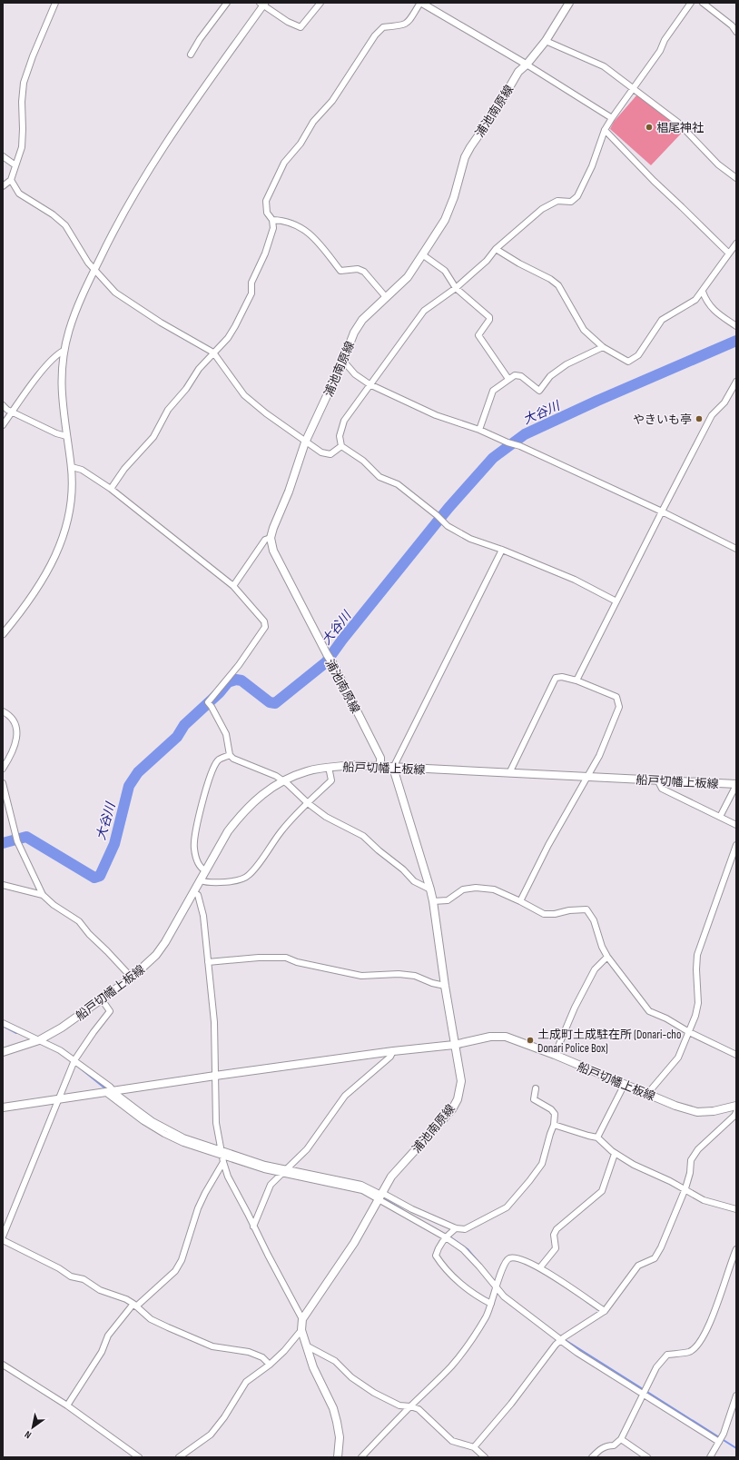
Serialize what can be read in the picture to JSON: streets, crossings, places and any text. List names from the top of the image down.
{
  "streets": {
    "main road": ["浦池南原線", "船戸切幡上板線"]
  },
  "crossings": [
    ["浦池南原線", "船戸切幡上板線"]
  ],
  "water": ["大谷川"],
  "places": ["椙尾神社", "やきいも亭", "土成町土成駐在所 (Donari-cho Donari Police Box)"],
  "north": "bottom left"
}
